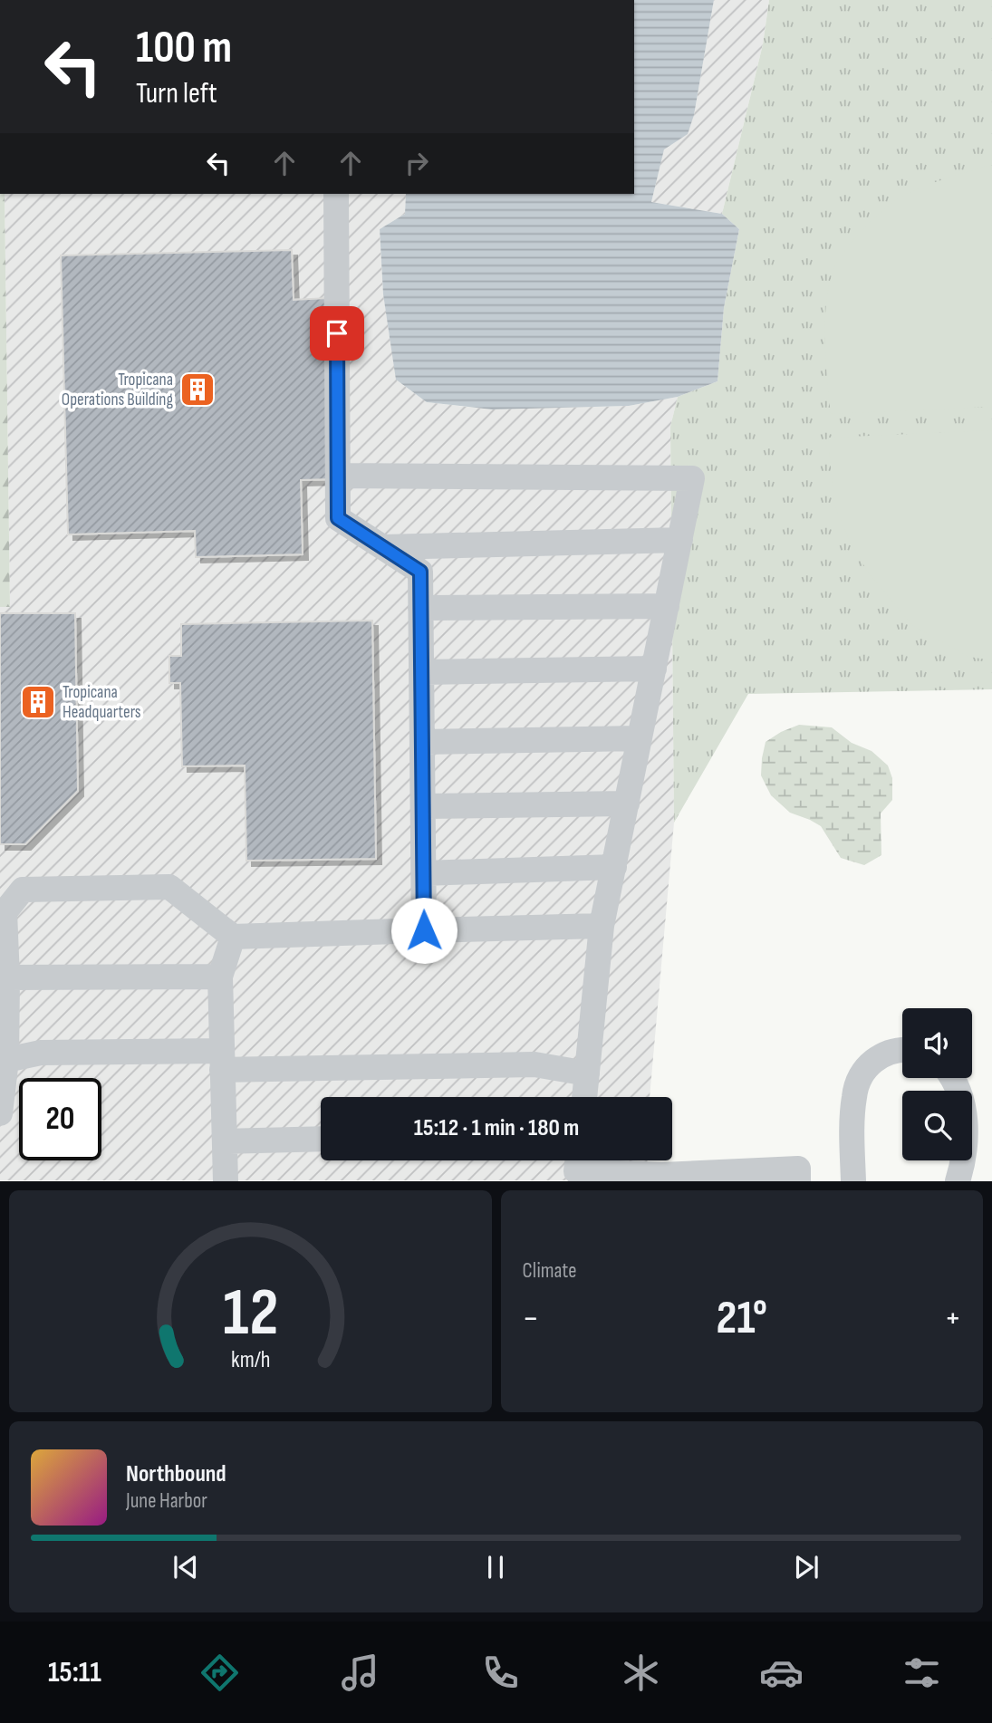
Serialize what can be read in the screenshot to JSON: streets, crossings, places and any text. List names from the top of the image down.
{
  "places": {
    "building": ["Tropicana Operations Building", "Tropicana Headquarters"]
  },
  "page": {
    "turn": ["100 m", "Turn left"],
    "limit": "20",
    "trip": "15:12 · 1 min · 180 m",
    "tile": "Climate",
    "heat": ["−", "21°", "+"],
    "song": ["Northbound", "June Harbor"],
    "tabs": "15:11",
    "gauge": ["12", "km/h"]
  }
}
